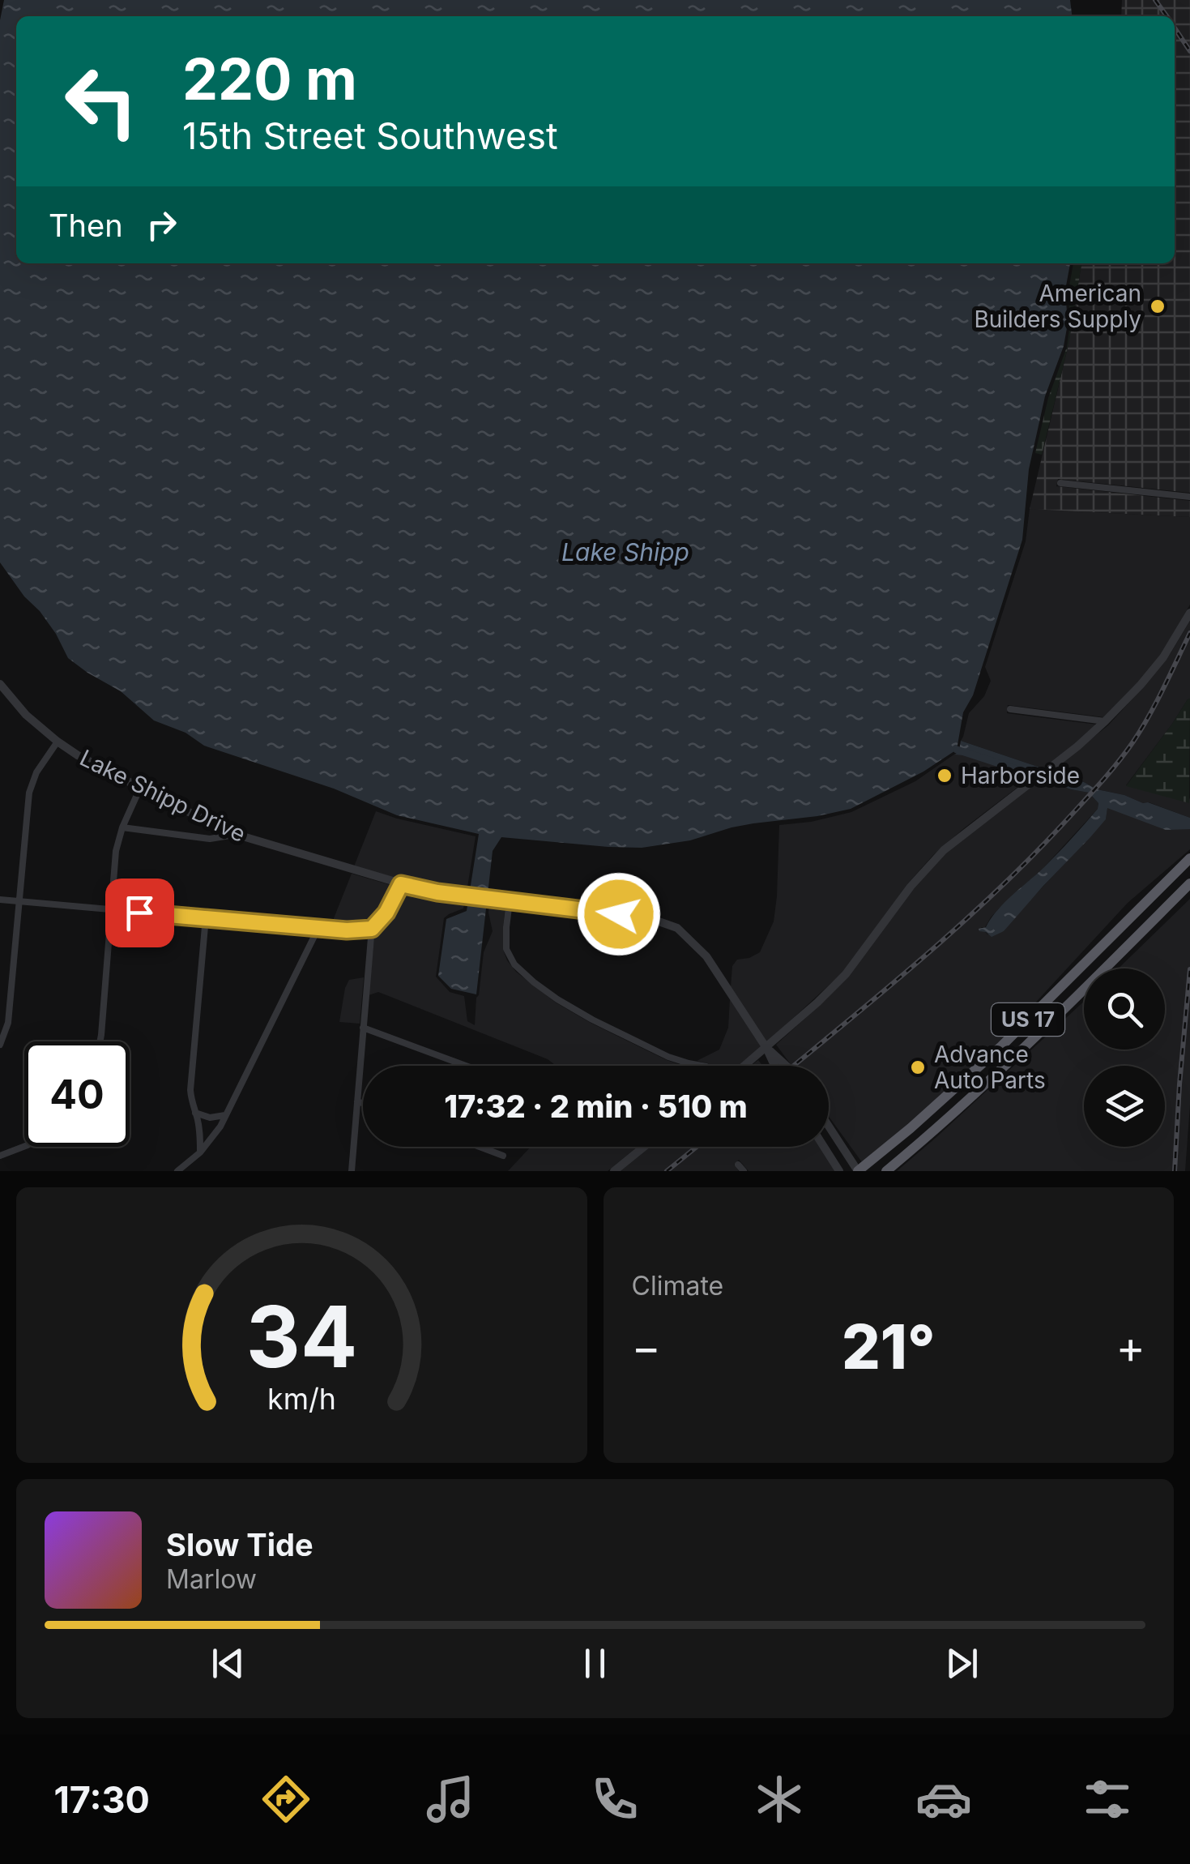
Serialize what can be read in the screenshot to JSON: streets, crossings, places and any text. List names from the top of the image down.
{
  "streets": {
    "highway": ["US 17"],
    "street": ["Lake Shipp Drive"]
  },
  "water": ["Lake Shipp"],
  "places": ["American Builders Supply", "Harborside", "Advance Auto Parts"],
  "page": {
    "turn": ["220 m", "15th Street Southwest"],
    "then": "Then",
    "limit": "40",
    "trip": "17:32 · 2 min · 510 m",
    "tile": "Climate",
    "heat": ["−", "21°", "+"],
    "song": ["Slow Tide", "Marlow"],
    "tabs": "17:30",
    "gauge": ["34", "km/h"]
  }
}
